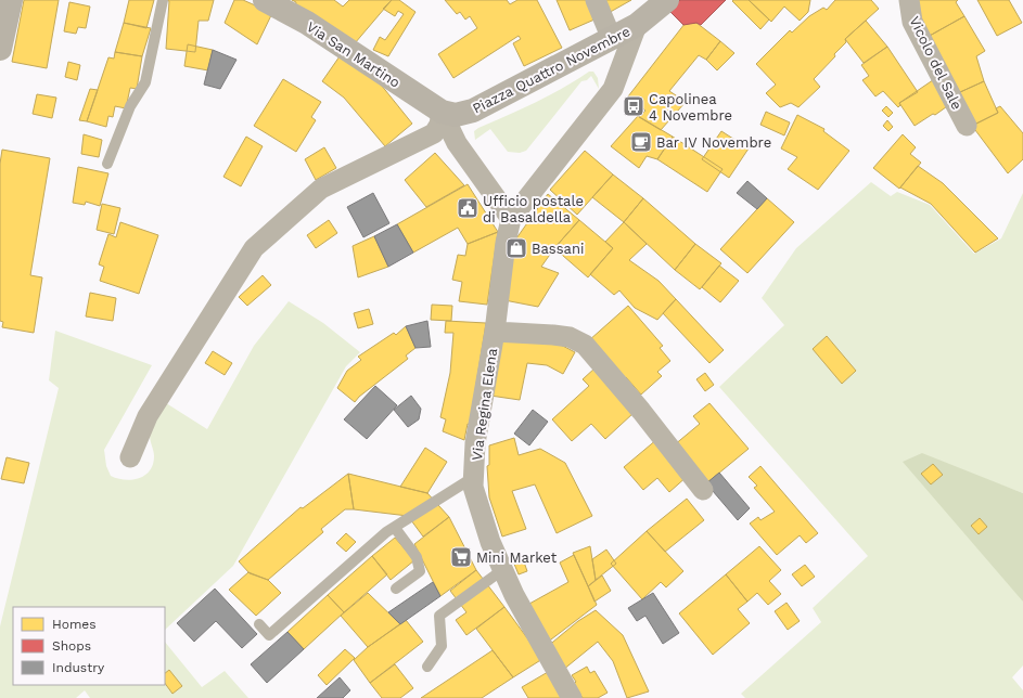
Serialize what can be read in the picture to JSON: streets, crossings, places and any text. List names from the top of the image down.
{
  "streets": {
    "main road": ["Via San Martino", "Piazza Quattro Novembre"],
    "street": ["Vicolo del Sale", "Via Regina Elena"]
  },
  "crossings": [
    ["Via San Martino", "Piazza Quattro Novembre"],
    ["Piazza Quattro Novembre", "Via Regina Elena"]
  ],
  "places": {
    "bus stop": ["Capolinea 4 Novembre"],
    "cafe": ["Bar IV Novembre"],
    "public building": ["Ufficio postale di Basaldella"],
    "shop": ["Bassani"],
    "supermarket": ["Mini Market"]
  },
  "legend": ["Homes", "Shops", "Industry"]
}
